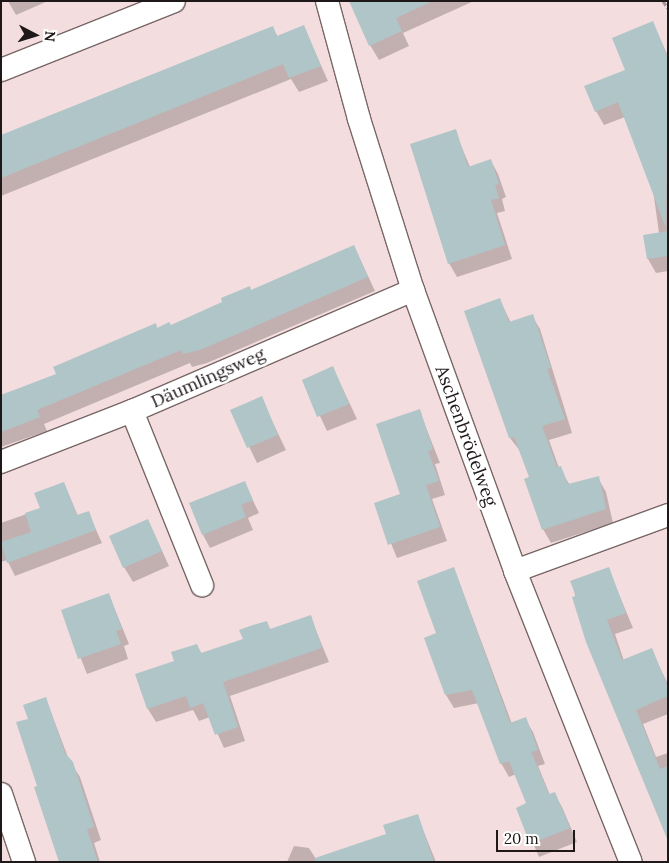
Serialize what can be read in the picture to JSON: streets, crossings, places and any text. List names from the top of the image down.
{
  "streets": {
    "street": ["Däumlingsweg", "Aschenbrödelweg"]
  },
  "crossings": [
    ["Däumlingsweg", "Aschenbrödelweg"]
  ],
  "scale_bar": "20 m",
  "north": "right"
}
